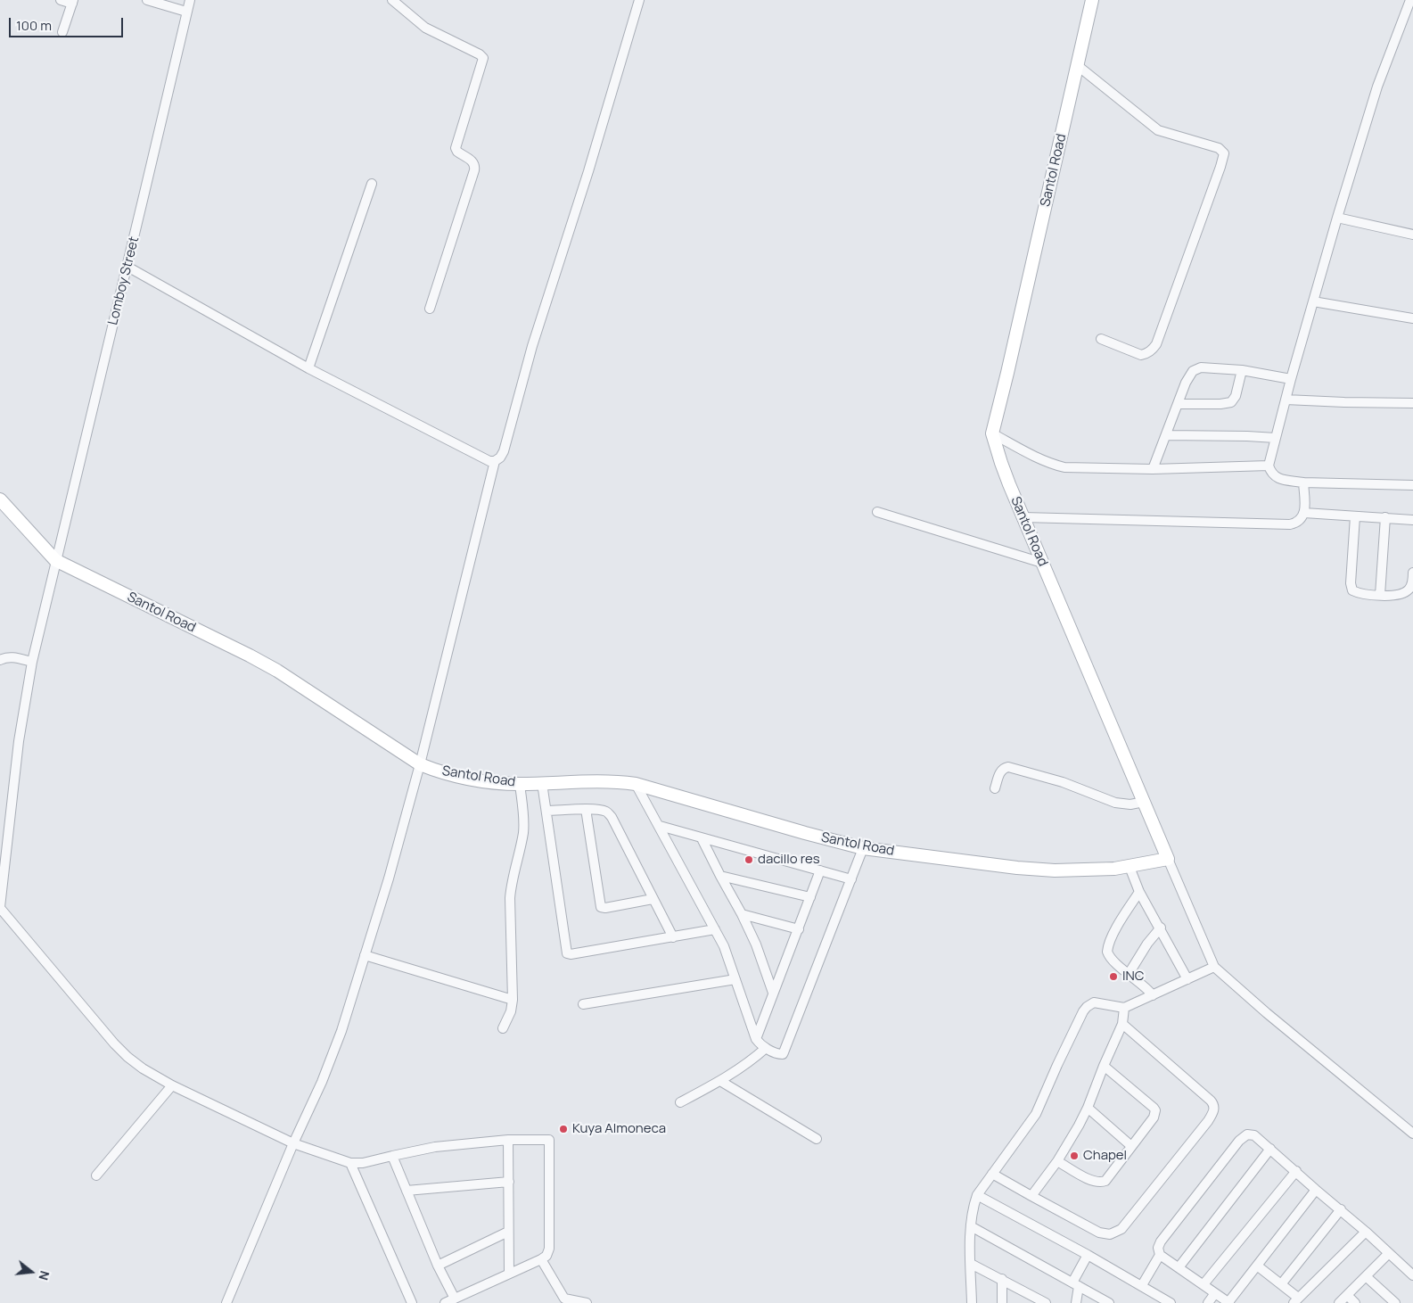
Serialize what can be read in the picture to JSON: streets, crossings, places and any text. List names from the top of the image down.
{
  "streets": {
    "street": ["Santol Road", "Lomboy Street"]
  },
  "crossings": [
    ["Santol Road", "Lomboy Street"]
  ],
  "places": [
    "dacillo res",
    "INC",
    "Kuya Almoneca",
    "Chapel"
  ],
  "scale_bar": "100 m",
  "north": "right"
}
